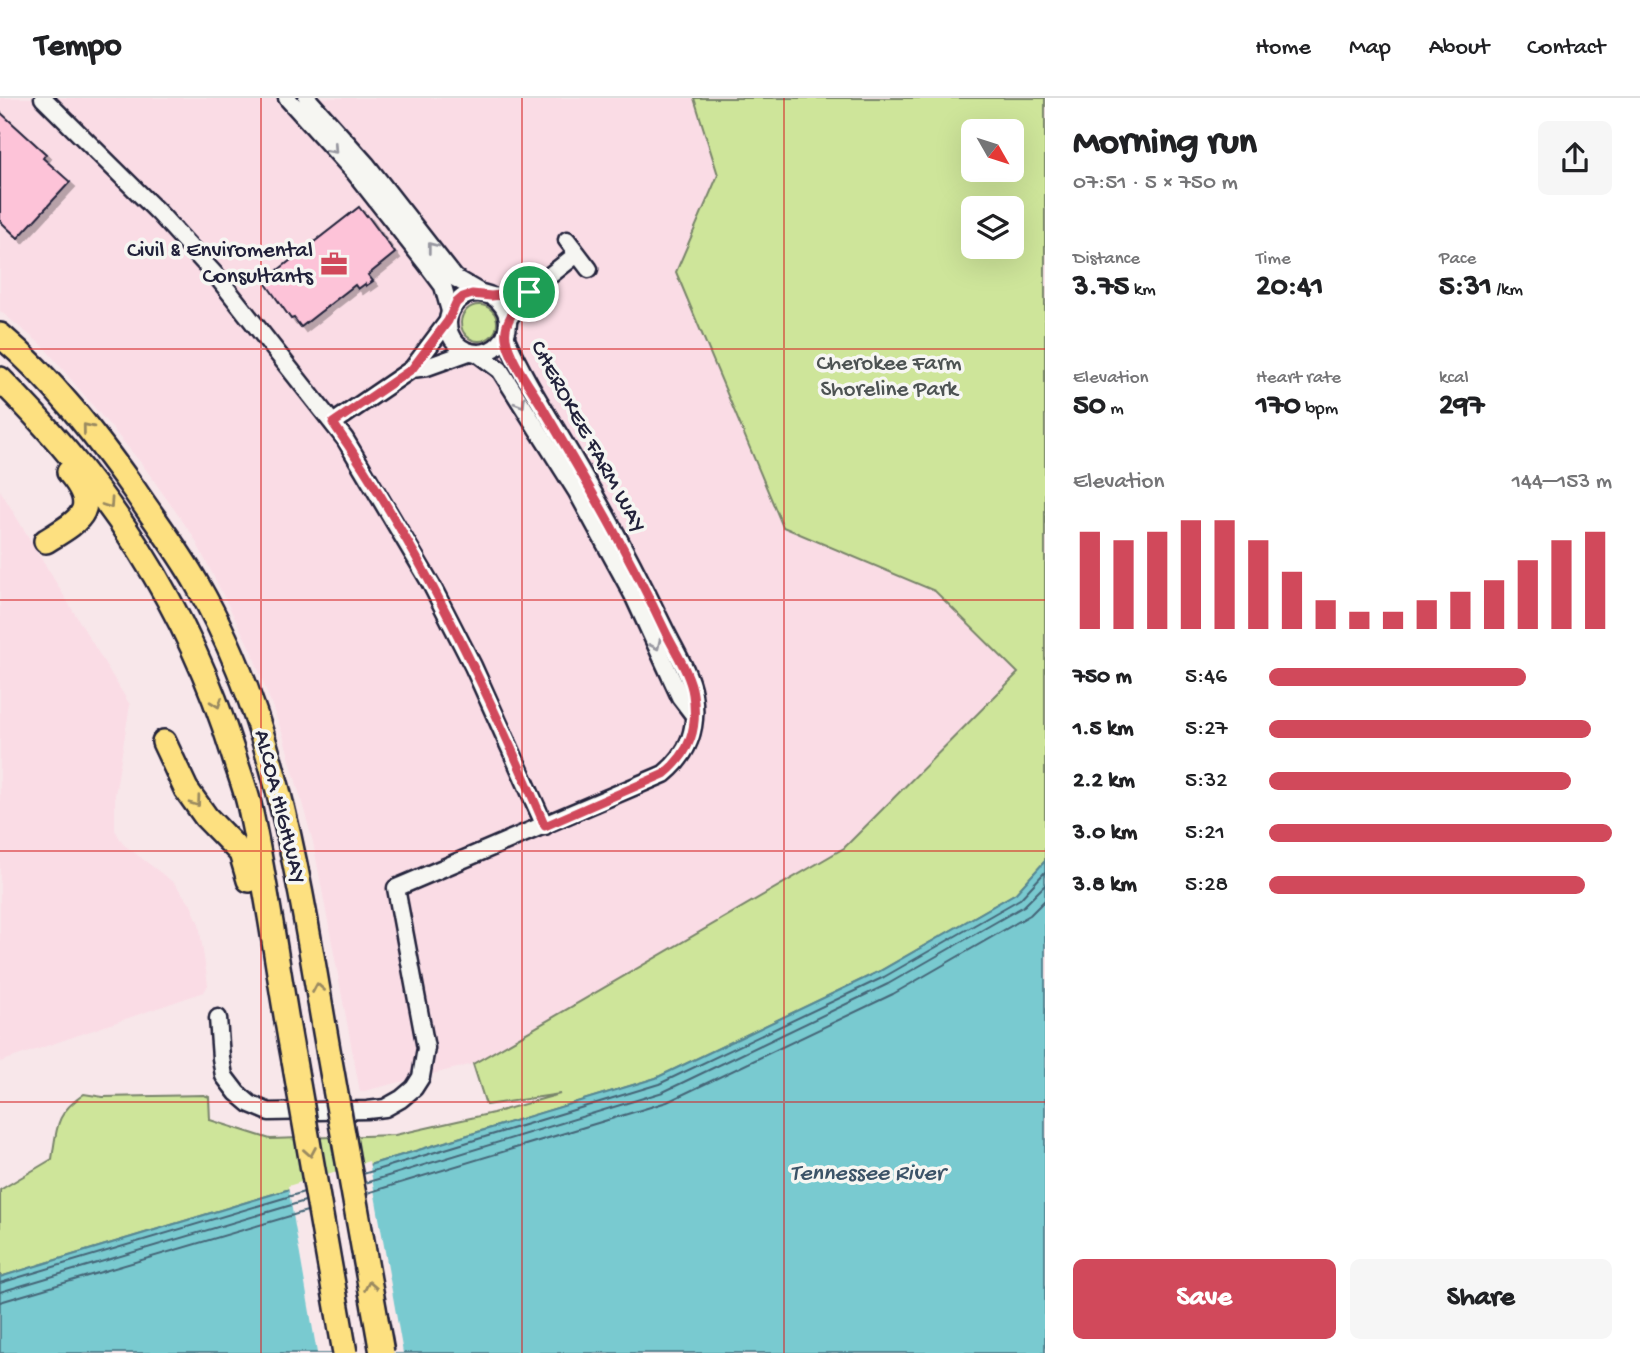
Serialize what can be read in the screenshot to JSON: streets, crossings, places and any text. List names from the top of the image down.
{
  "streets": {
    "highway": ["ALCOA HIGHWAY"],
    "street": ["CHEROKEE FARM WAY"]
  },
  "water": ["Tennessee River"],
  "parks": ["Cherokee Farm Shoreline Park"],
  "places": {
    "office": ["Civil & Enviromental Consultants"]
  },
  "north": "bottom right",
  "page": {
    "header": "Tempo",
    "nav": [
      "Home",
      "Map",
      "About",
      "Contact"
    ],
    "heading": ["Morning run", "07:51 · 5 × 750 m"],
    "stats": [
      ["Distance", "3.75 km"],
      ["Time", "20:41"],
      ["Pace", "5:31 /km"],
      ["Elevation", "50 m"],
      ["Heart rate", "170 bpm"],
      ["kcal", "297"]
    ],
    "chart": ["Elevation", "144–153 m"],
    "list": [
      {
        "name": "750 m",
        "note": "5:46"
      },
      {
        "name": "1.5 km",
        "note": "5:27"
      },
      {
        "name": "2.2 km",
        "note": "5:32"
      },
      {
        "name": "3.0 km",
        "note": "5:21"
      },
      {
        "name": "3.8 km",
        "note": "5:28"
      }
    ],
    "buttons": ["Save", "Share"]
  }
}
